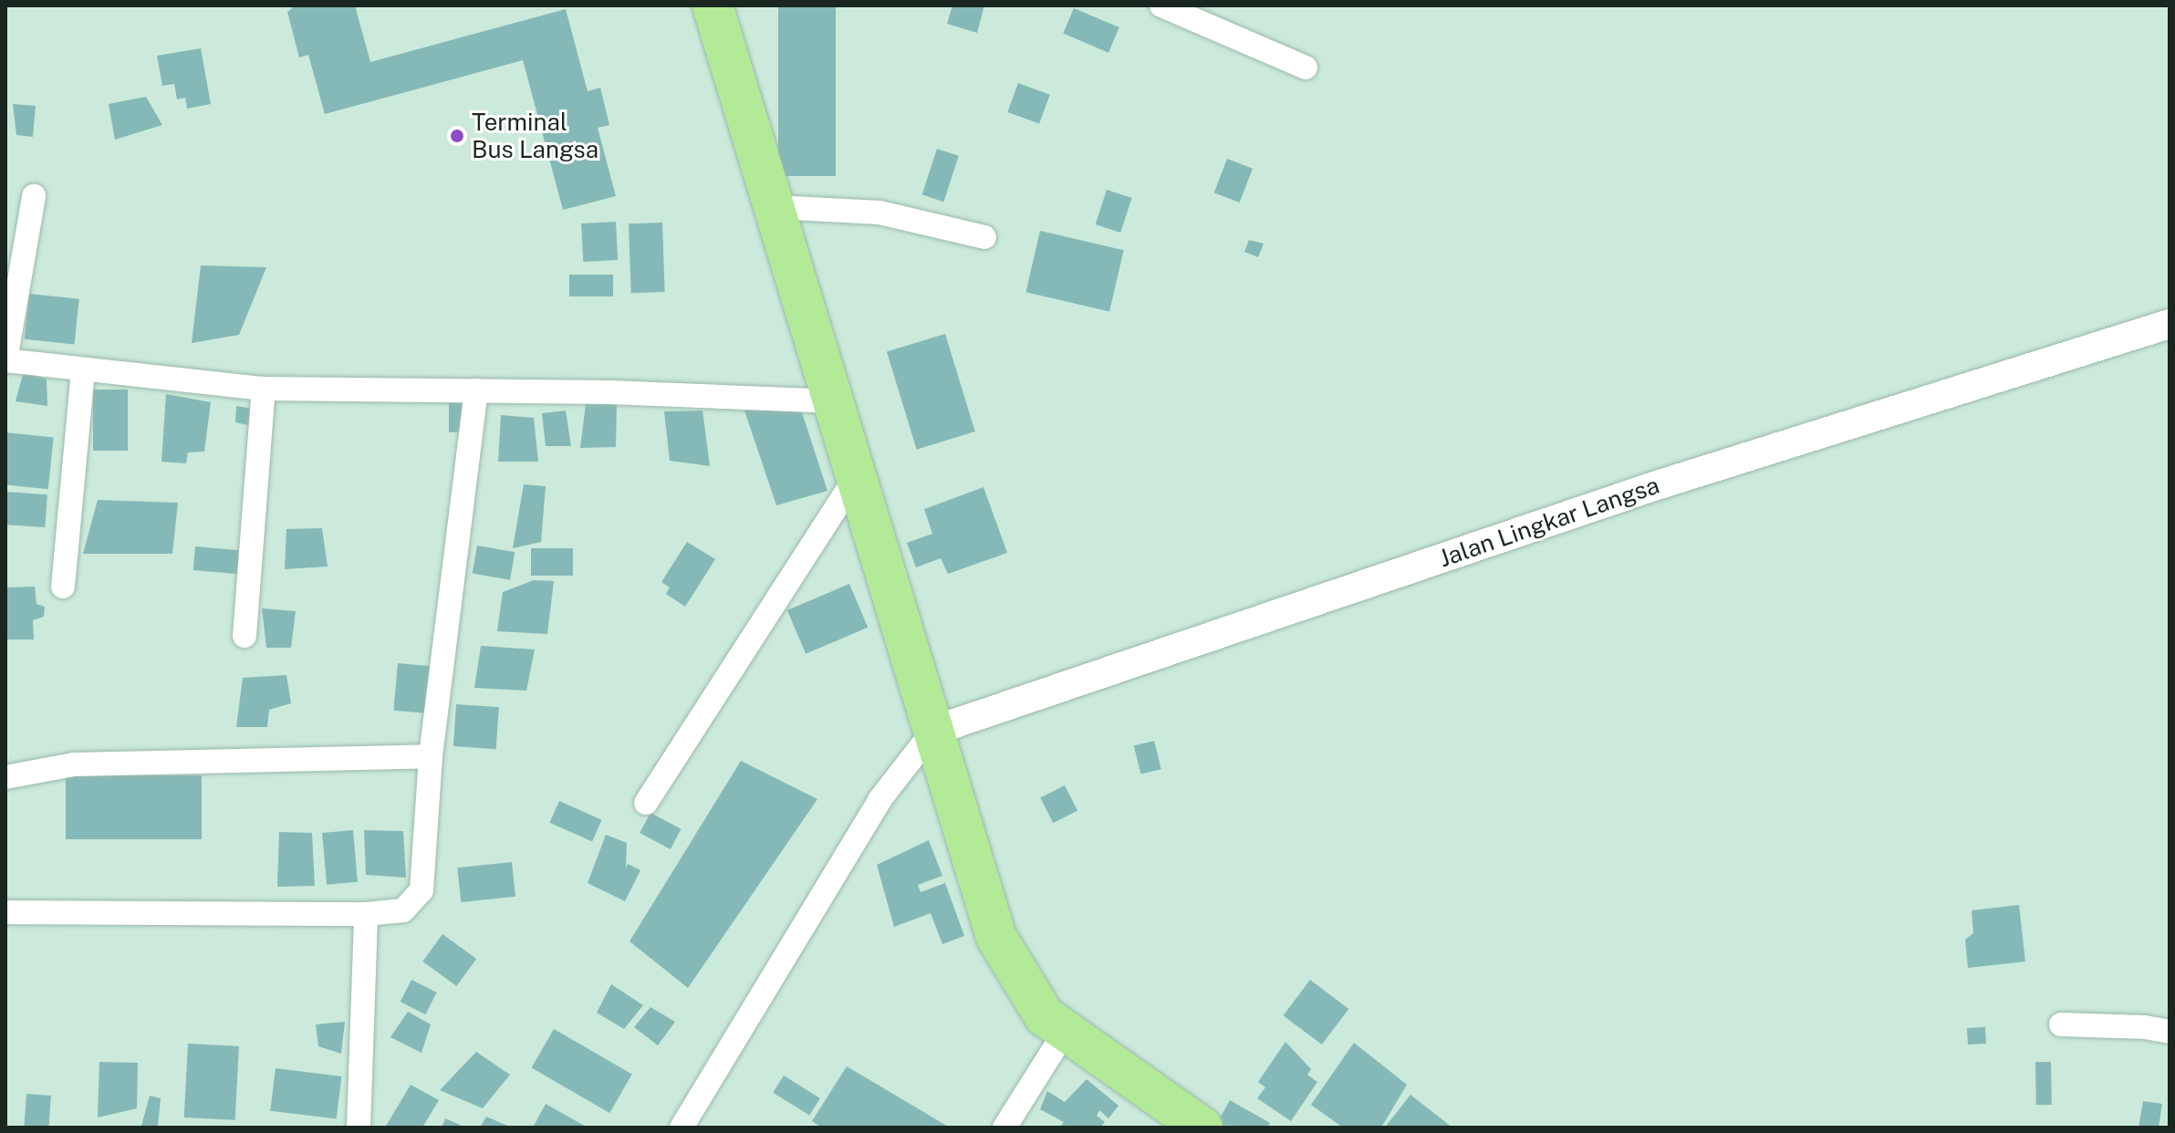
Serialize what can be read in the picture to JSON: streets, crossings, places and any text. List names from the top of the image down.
{
  "streets": {
    "street": ["Jalan Lingkar Langsa"]
  },
  "places": ["Terminal Bus Langsa"]
}
